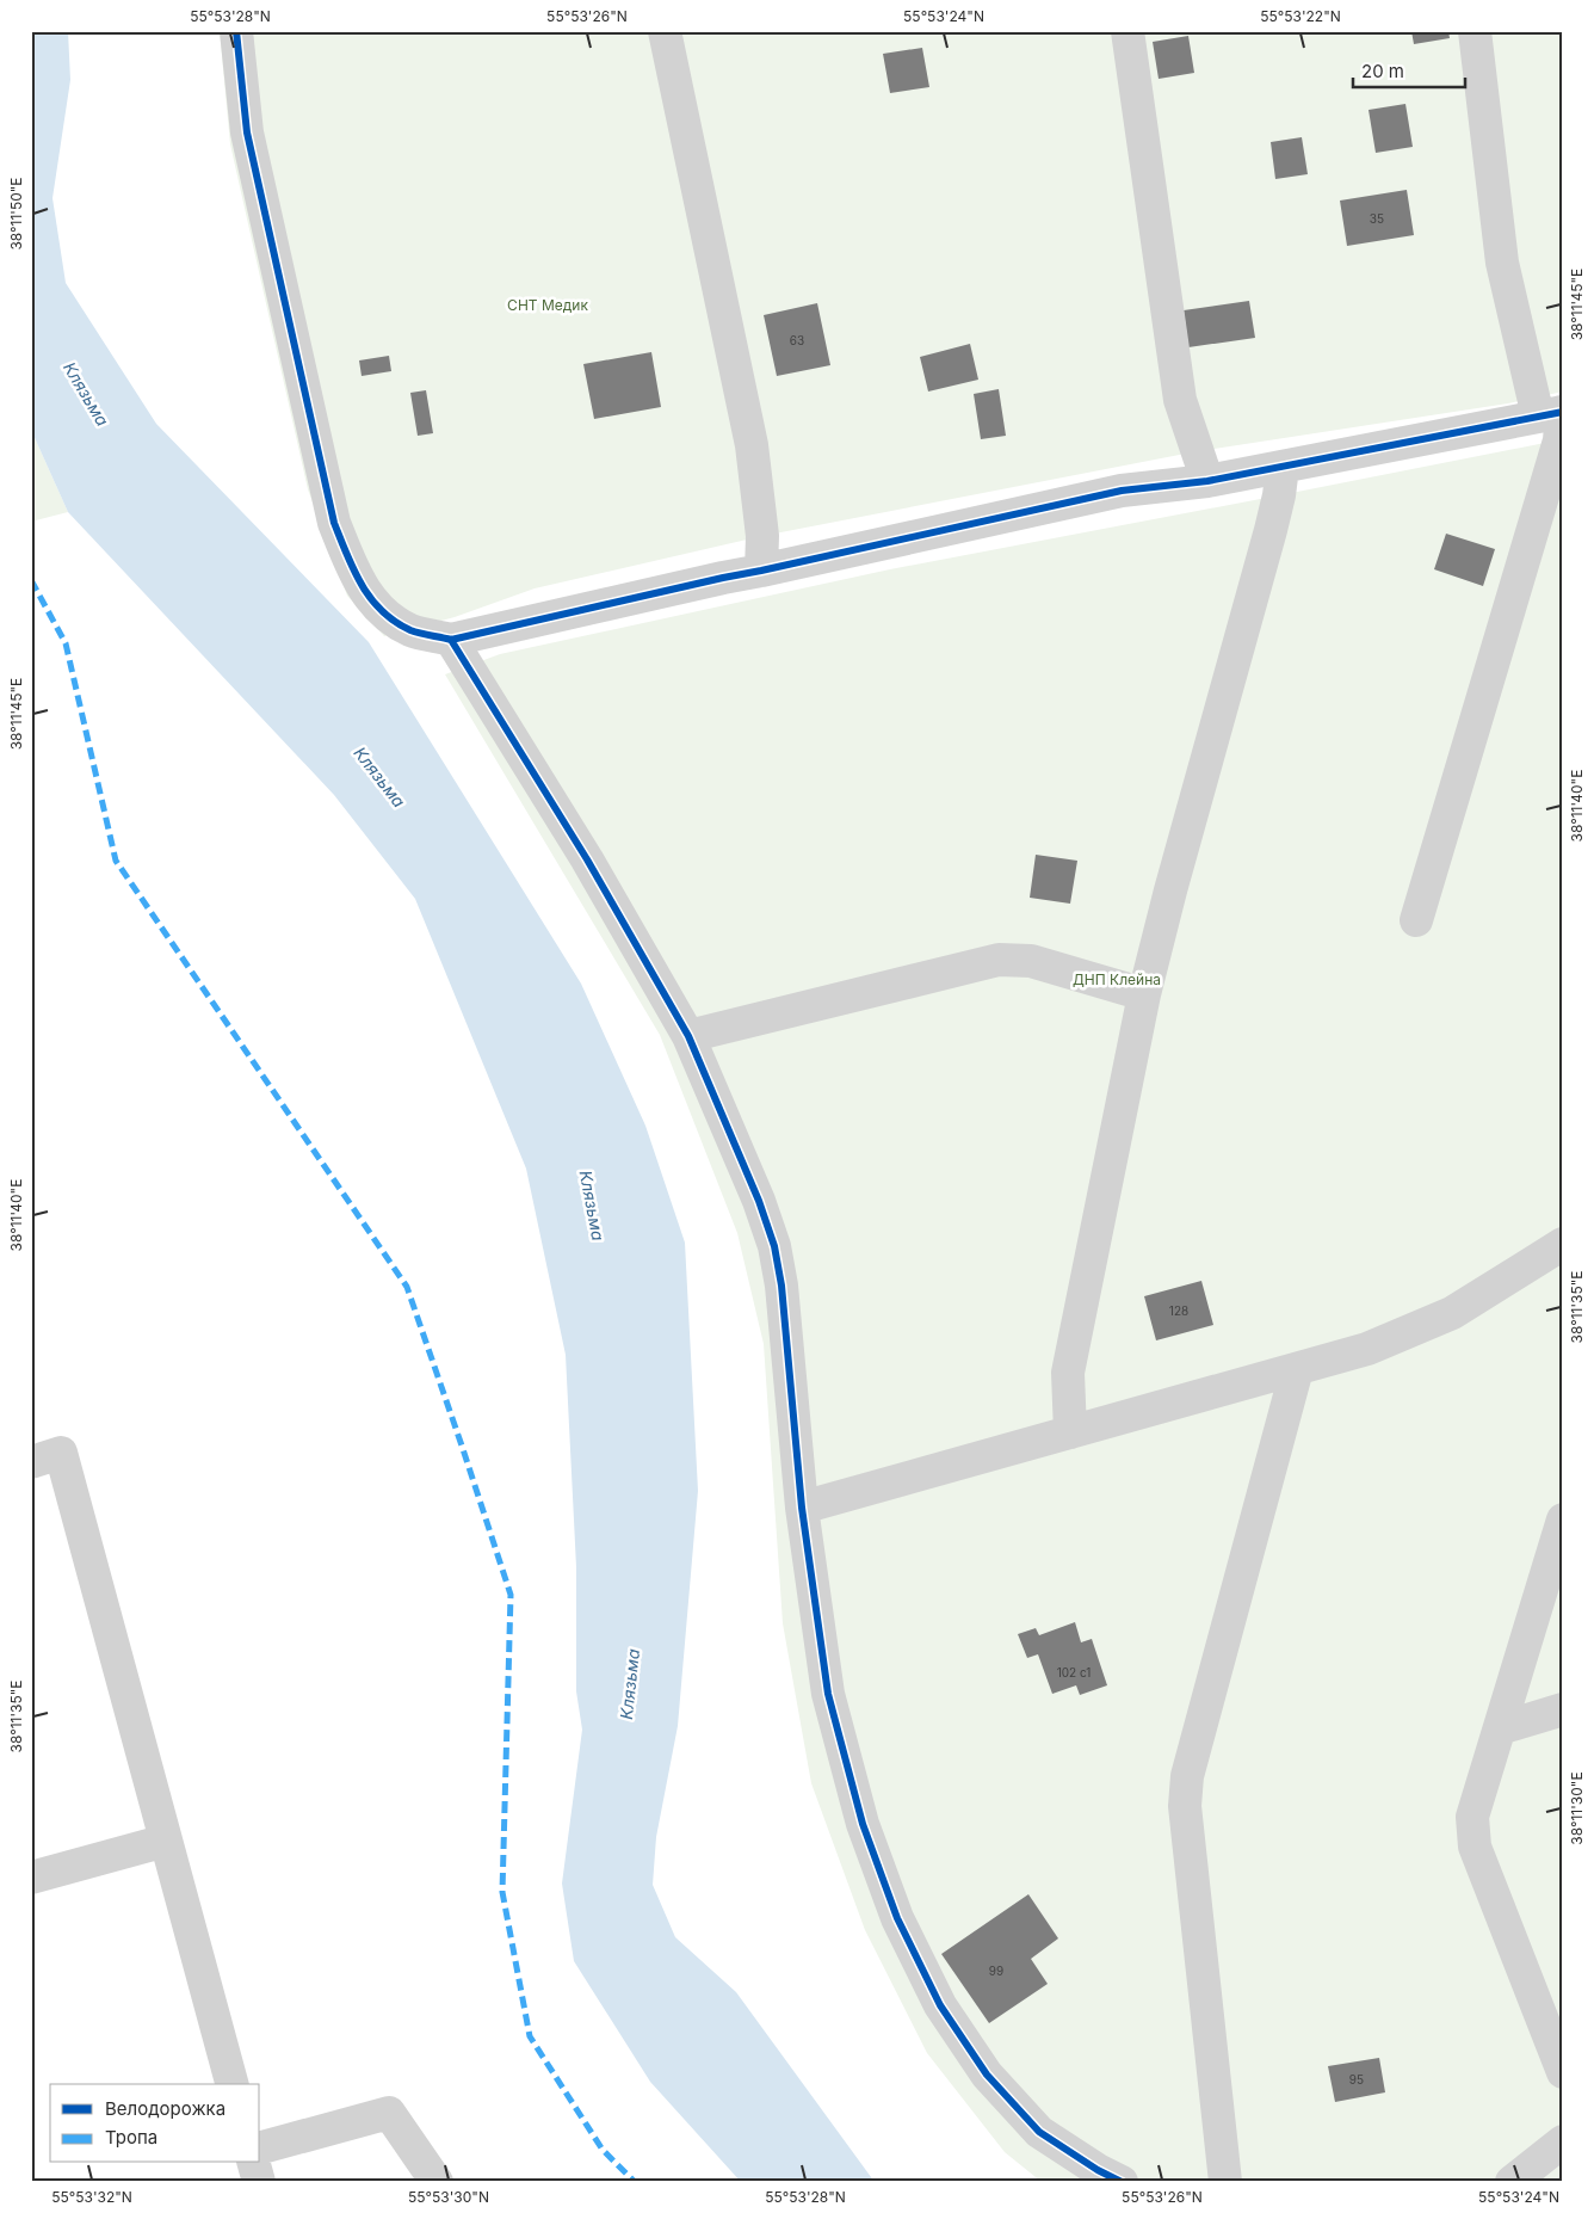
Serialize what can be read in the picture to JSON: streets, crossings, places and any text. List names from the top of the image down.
{
  "water": ["Клязьма"],
  "parks": ["СНТ Медик", "ДНП Клейна"],
  "house_numbers": [
    "35",
    "63",
    "128",
    "102 с1",
    "99",
    "95"
  ],
  "legend": ["Велодорожка", "Тропа"],
  "scale_bar": "20 m",
  "coordinates": [
    "55°53'28\"N",
    "55°53'26\"N",
    "55°53'24\"N",
    "55°53'22\"N",
    "38°11'50\"E",
    "38°11'45\"E",
    "38°11'40\"E",
    "38°11'35\"E",
    "38°11'30\"E",
    "55°53'32\"N",
    "55°53'30\"N"
  ]
}
